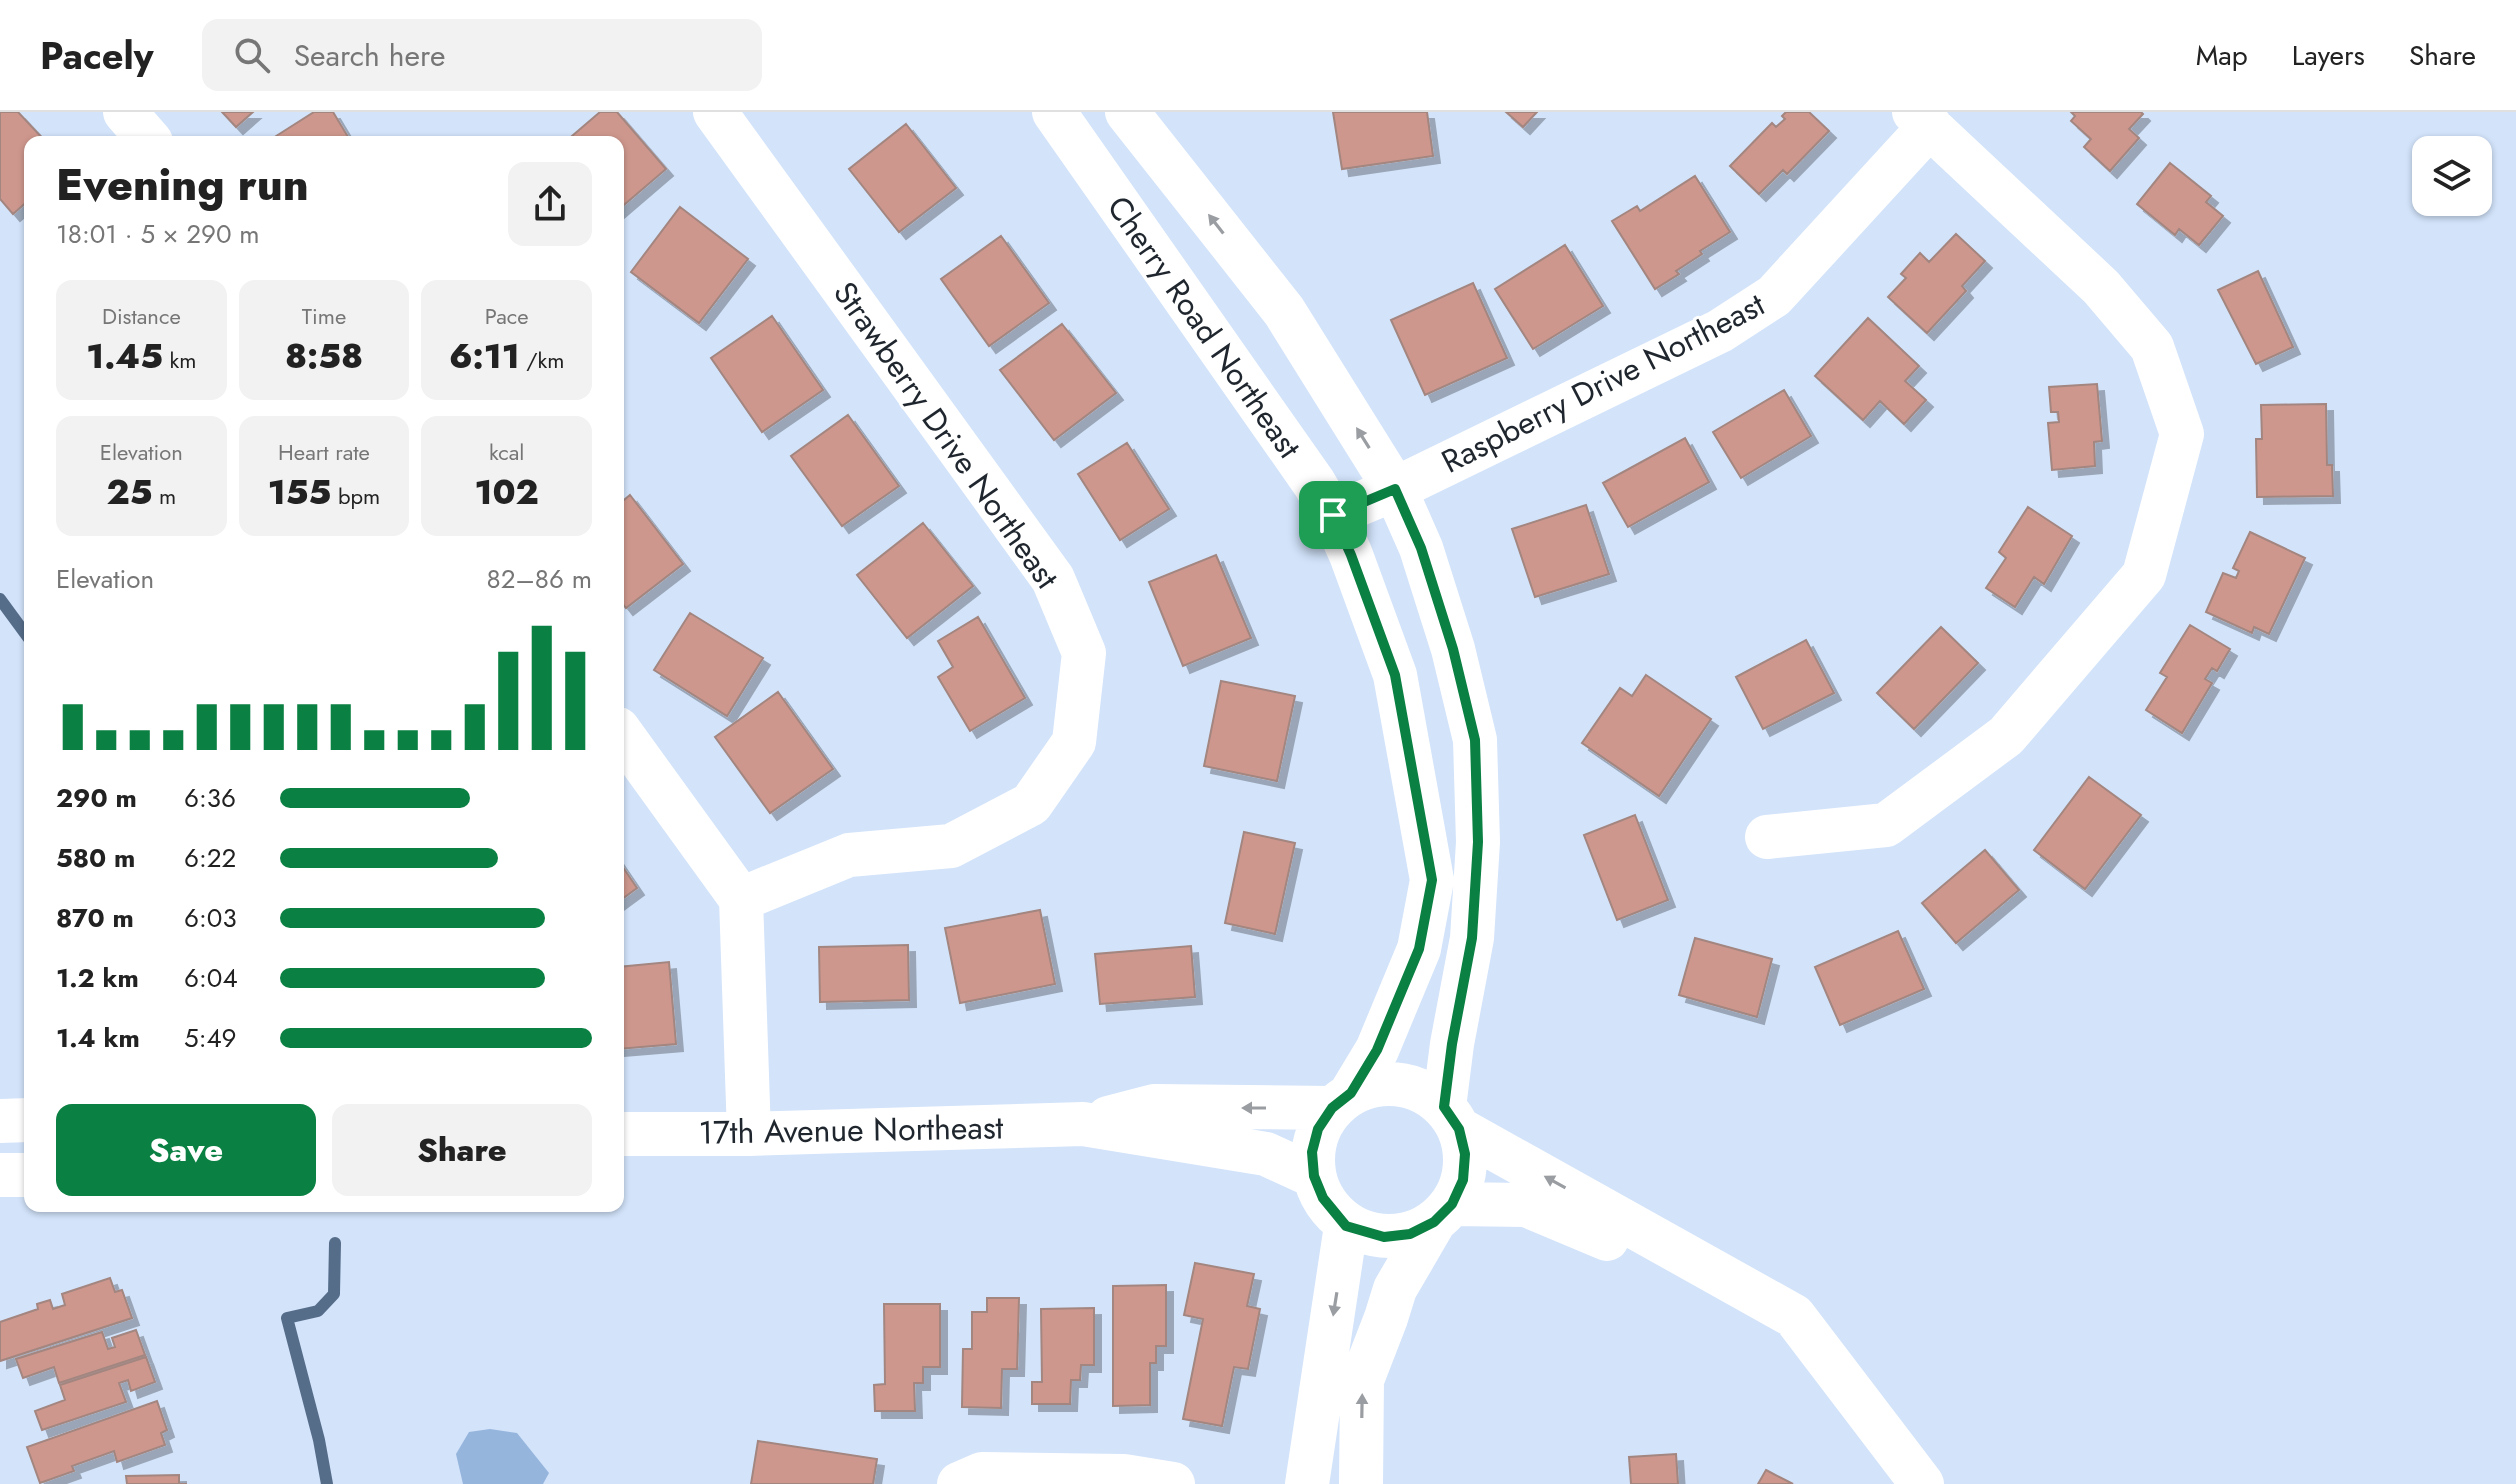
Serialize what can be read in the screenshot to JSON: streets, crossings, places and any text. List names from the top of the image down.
{
  "streets": {
    "street": [
      "Cherry Road Northeast",
      "Raspberry Drive Northeast",
      "Strawberry Drive Northeast",
      "17th Avenue Northeast"
    ]
  },
  "crossings": [
    ["Cherry Road Northeast", "Raspberry Drive Northeast"],
    ["Cherry Road Northeast", "17th Avenue Northeast"]
  ],
  "page": {
    "header": "Pacely",
    "search": "Search here",
    "nav": ["Map", "Layers", "Share"],
    "heading": ["Evening run", "18:01 · 5 × 290 m"],
    "stats": [
      ["Distance", "1.45 km"],
      ["Time", "8:58"],
      ["Pace", "6:11 /km"],
      ["Elevation", "25 m"],
      ["Heart rate", "155 bpm"],
      ["kcal", "102"]
    ],
    "chart": ["Elevation", "82–86 m"],
    "list": [
      {
        "name": "290 m",
        "note": "6:36"
      },
      {
        "name": "580 m",
        "note": "6:22"
      },
      {
        "name": "870 m",
        "note": "6:03"
      },
      {
        "name": "1.2 km",
        "note": "6:04"
      },
      {
        "name": "1.4 km",
        "note": "5:49"
      }
    ],
    "buttons": ["Save", "Share"]
  }
}
